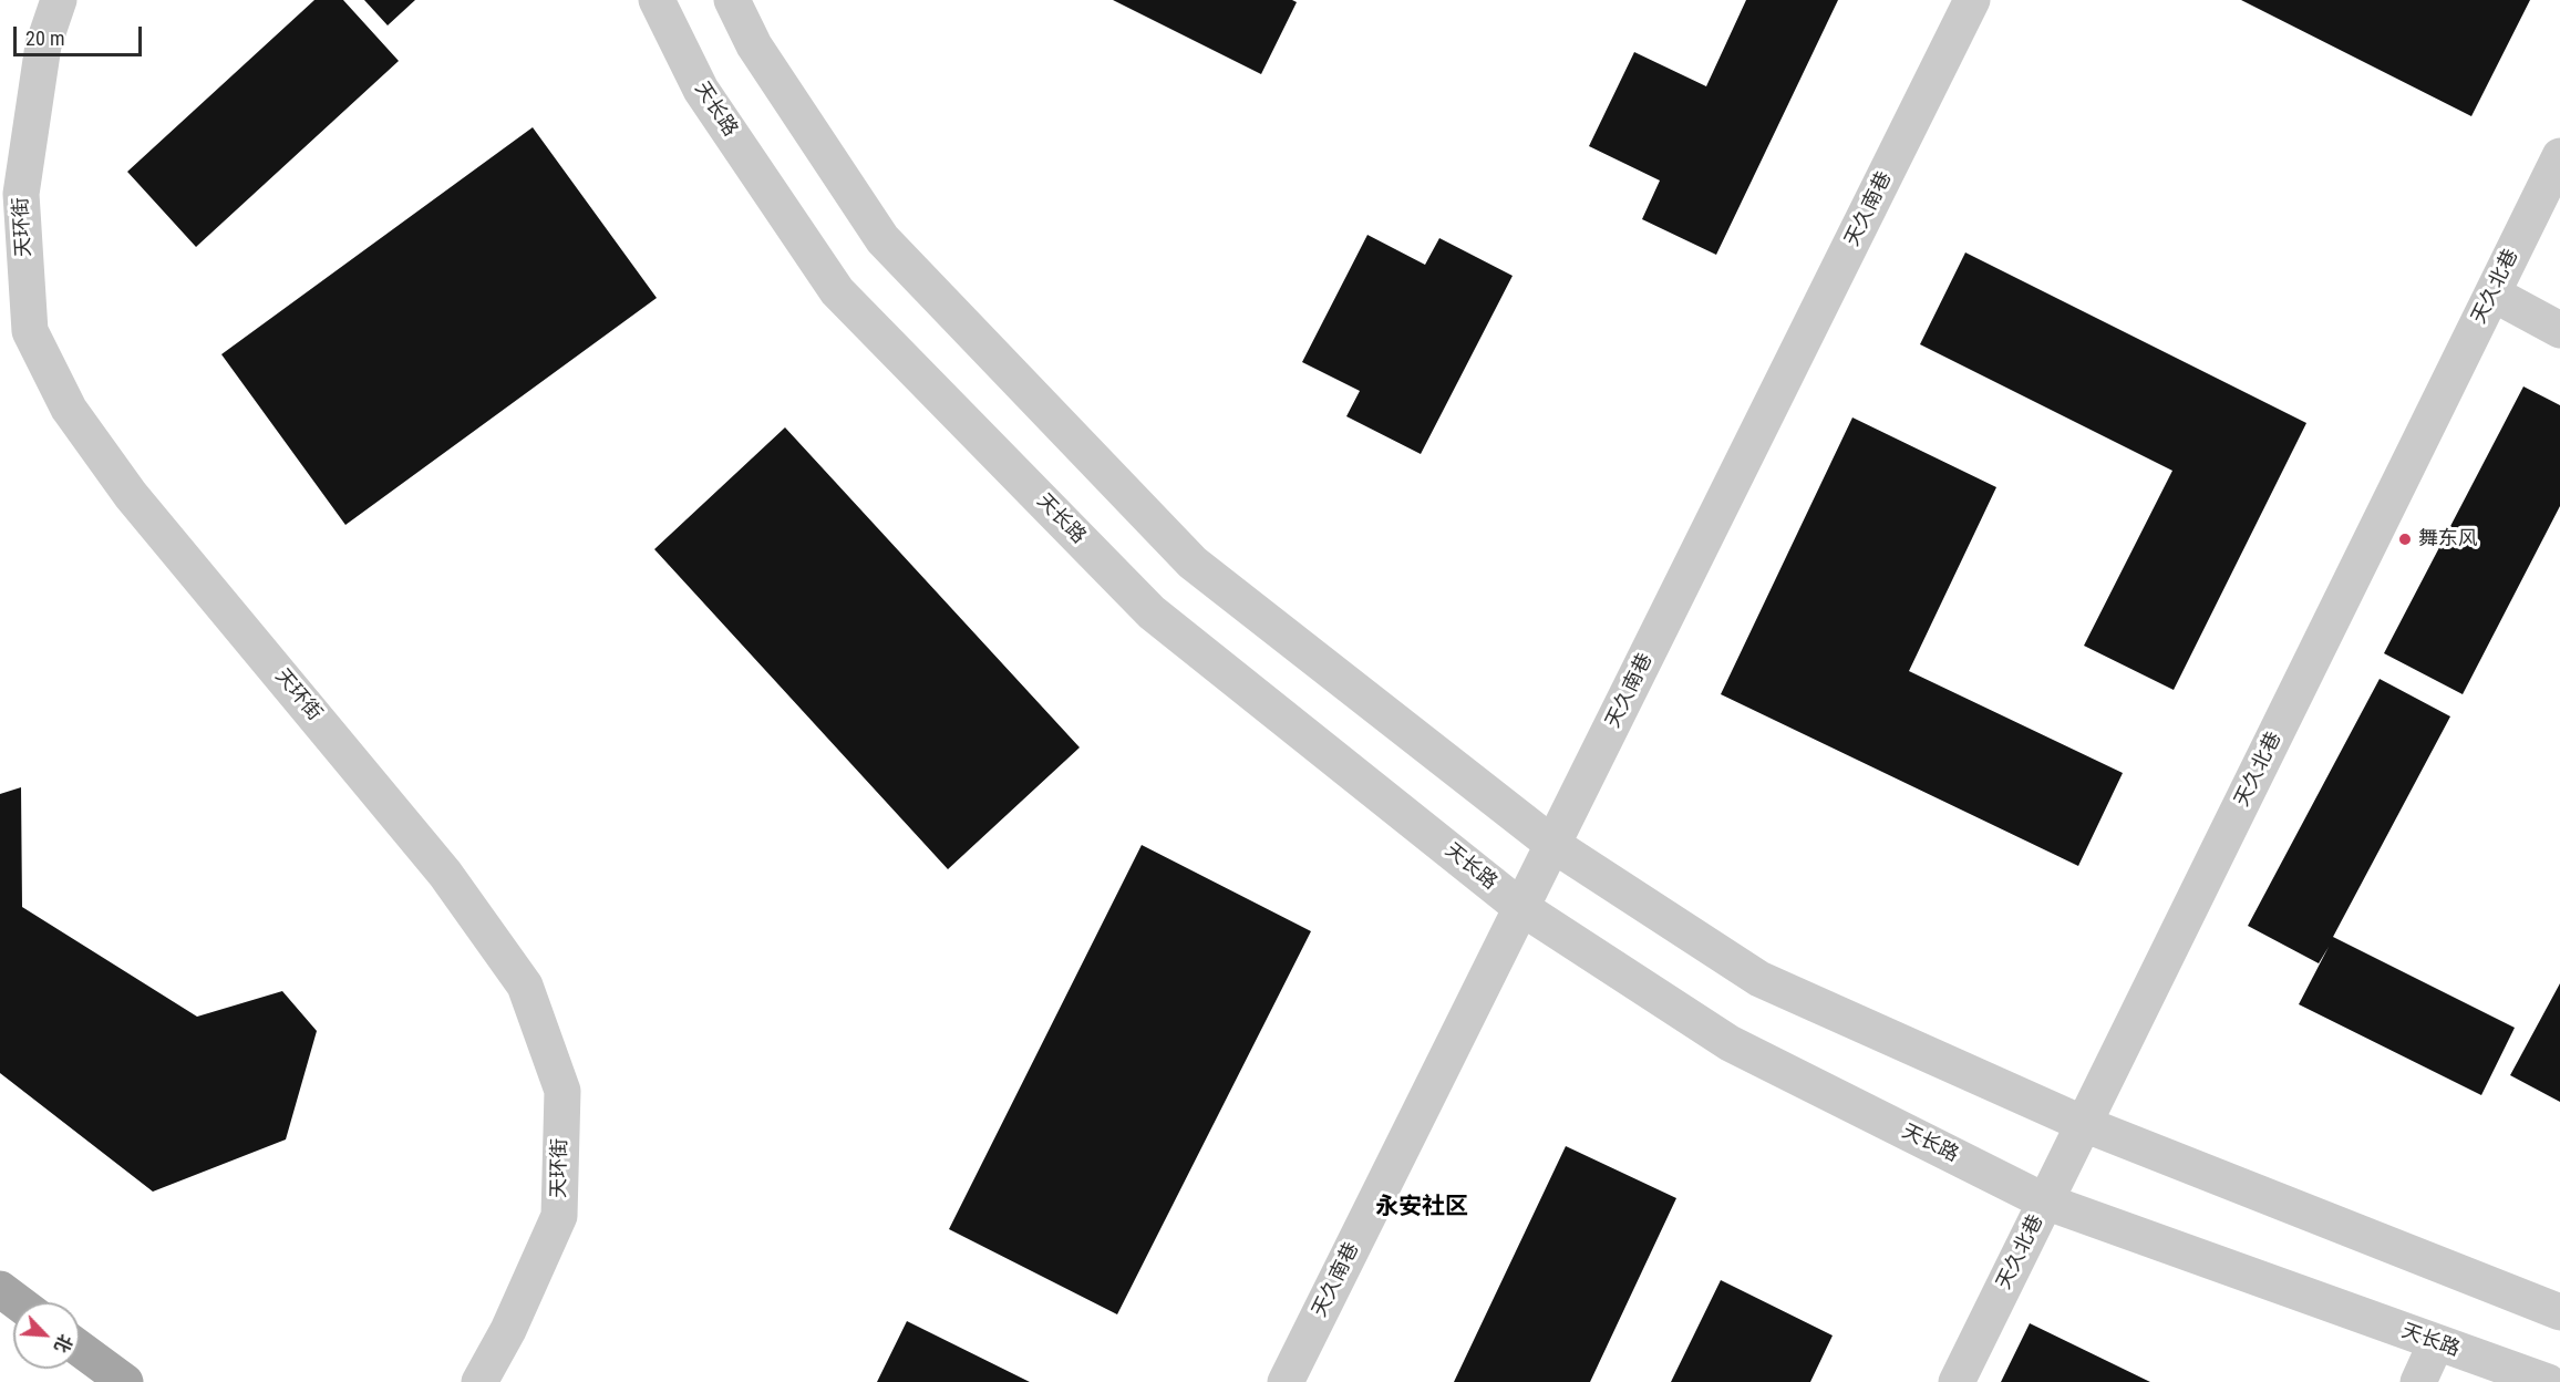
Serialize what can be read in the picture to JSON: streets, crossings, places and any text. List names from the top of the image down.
{
  "streets": {
    "street": [
      "天长路",
      "天久南巷",
      "天环街",
      "天久北巷"
    ]
  },
  "crossings": [
    ["天长路", "天久南巷"],
    ["天长路", "天久北巷"]
  ],
  "districts": ["永安社区"],
  "places": ["舞东风"],
  "scale_bar": "20 m",
  "north": "bottom right"
}
